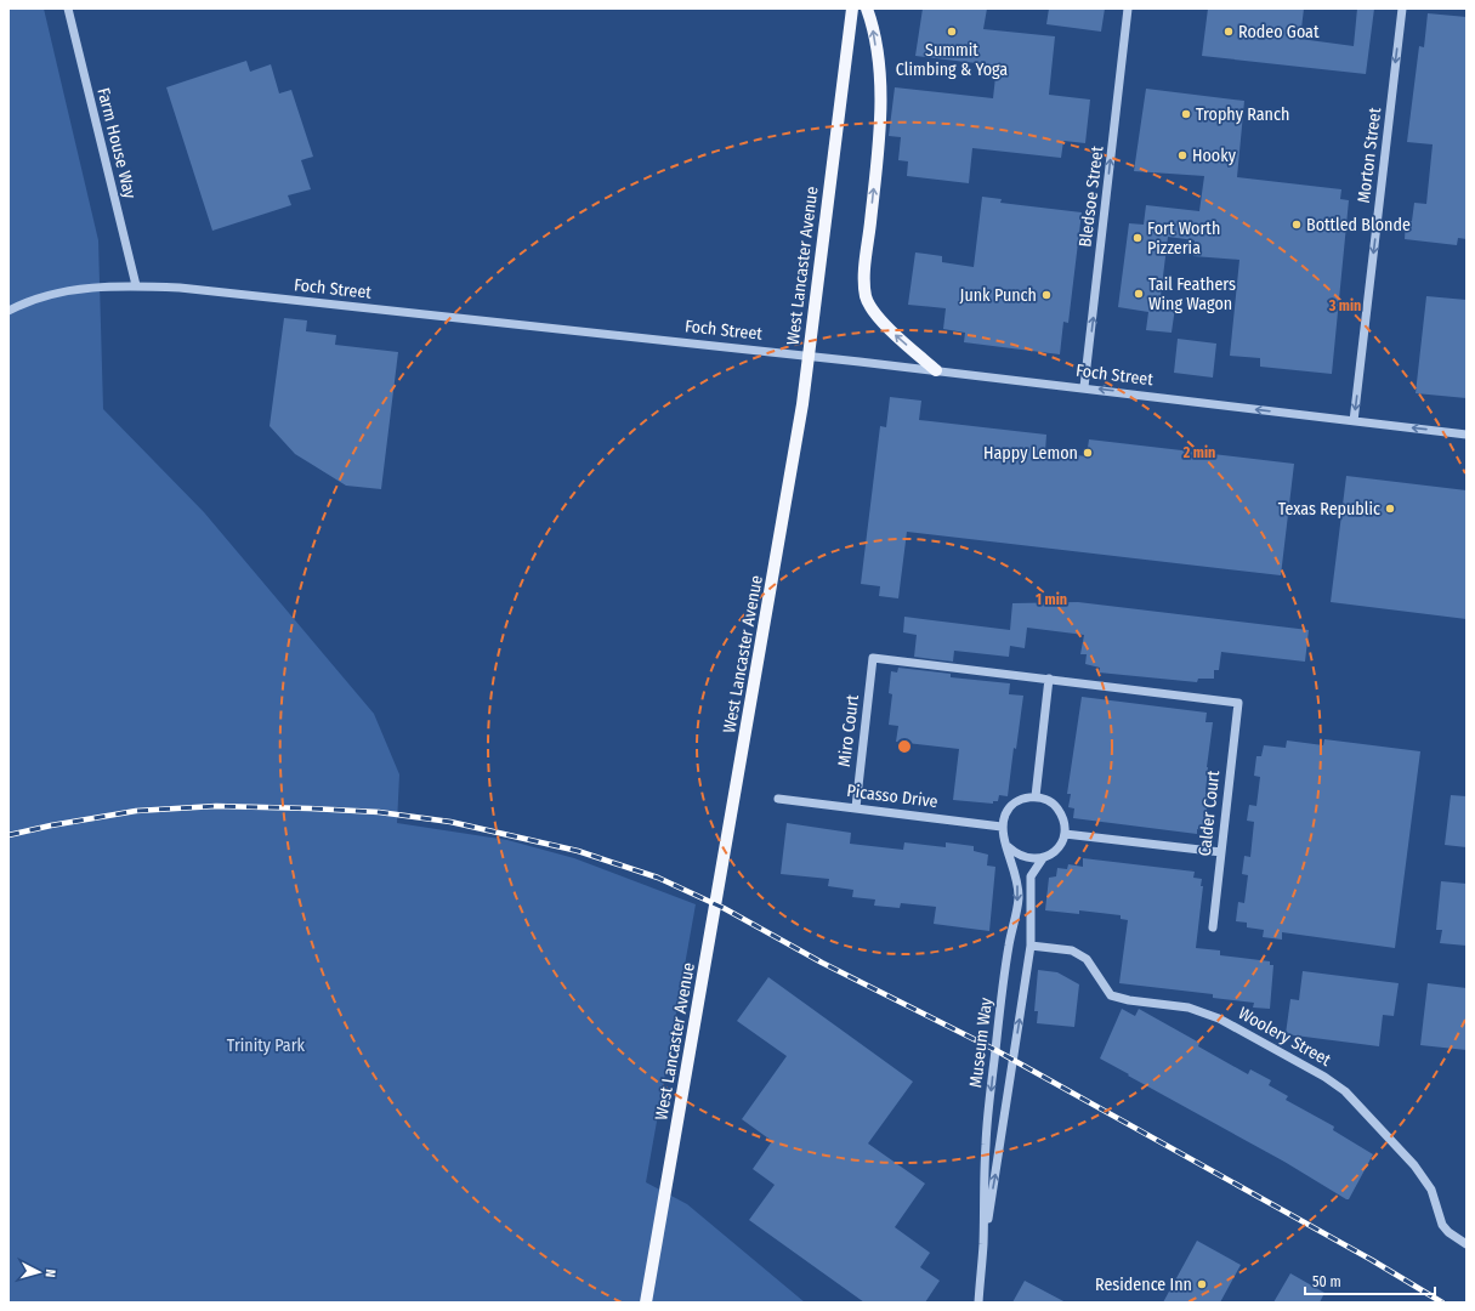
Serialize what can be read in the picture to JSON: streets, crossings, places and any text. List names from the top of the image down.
{
  "streets": {
    "main road": ["West Lancaster Avenue"],
    "street": [
      "Farm House Way",
      "Morton Street",
      "Bledsoe Street",
      "Foch Street",
      "Miro Court",
      "Picasso Drive",
      "Calder Court",
      "Woolery Street",
      "Museum Way"
    ]
  },
  "crossings": [
    ["Farm House Way", "Foch Street"],
    ["Morton Street", "Foch Street"],
    ["Bledsoe Street", "Foch Street"],
    ["Miro Court", "Picasso Drive"],
    ["Miro Court", "Calder Court"],
    ["Picasso Drive", "Museum Way"],
    ["Woolery Street", "Museum Way"]
  ],
  "one_way": ["Morton Street", "Bledsoe Street"],
  "parks": ["Trinity Park"],
  "places": [
    "Summit Climbing & Yoga",
    "Rodeo Goat",
    "Trophy Ranch",
    "Hooky",
    "Bottled Blonde",
    "Fort Worth Pizzeria",
    "Tail Feathers Wing Wagon",
    "Junk Punch",
    "Happy Lemon",
    "Texas Republic",
    "Residence Inn"
  ],
  "scale_bar": "50 m",
  "north": "right",
  "rings": ["3 min", "2 min", "1 min"]
}
